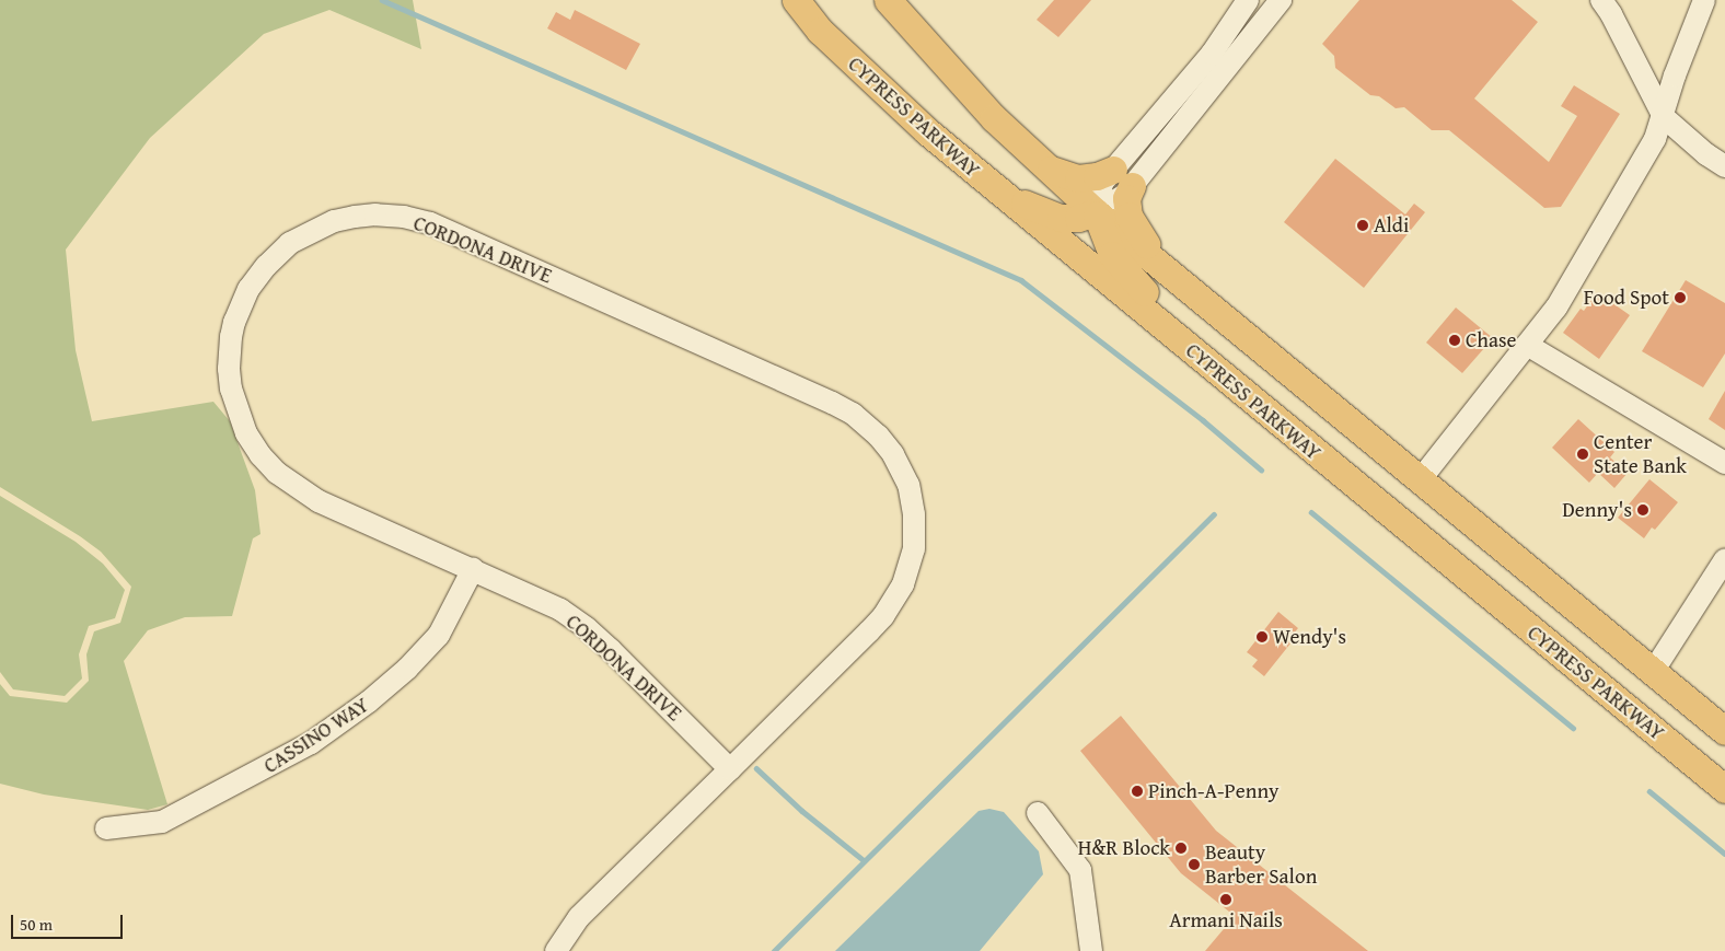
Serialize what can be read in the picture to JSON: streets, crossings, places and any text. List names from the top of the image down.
{
  "streets": {
    "main road": ["CYPRESS PARKWAY"],
    "street": ["CORDONA DRIVE", "CASSINO WAY"]
  },
  "crossings": [
    ["CORDONA DRIVE", "CASSINO WAY"]
  ],
  "places": [
    "Aldi",
    "Food Spot",
    "Chase",
    "Center State Bank",
    "Denny's",
    "Wendy's",
    "Pinch-A-Penny",
    "H&R Block",
    "Beauty Barber Salon",
    "Armani Nails"
  ],
  "scale_bar": "50 m"
}
